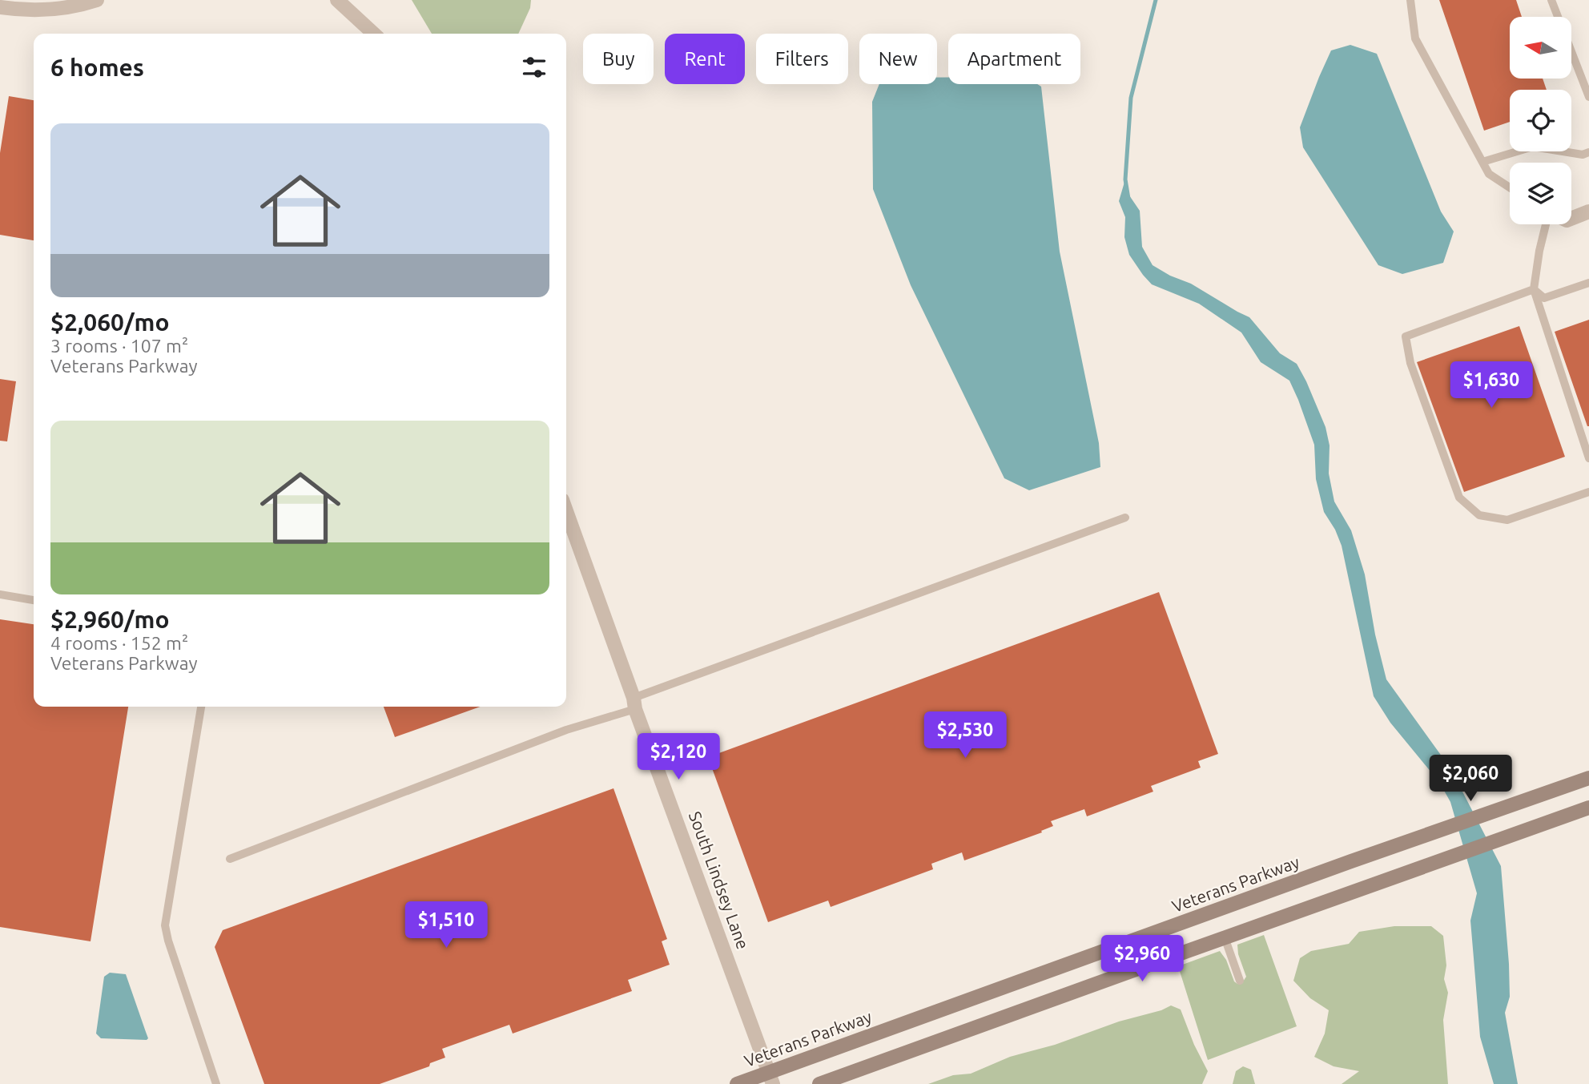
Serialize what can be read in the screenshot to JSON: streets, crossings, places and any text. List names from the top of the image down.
{
  "streets": {
    "main road": ["Veterans Parkway"],
    "street": ["South Lindsey Lane"]
  },
  "crossings": [
    ["South Lindsey Lane", "Veterans Parkway"]
  ],
  "north": "left",
  "page": {
    "chip": [
      "Buy",
      "Rent",
      "Filters",
      "New",
      "Apartment"
    ],
    "heading": "6 homes",
    "list": [
      {
        "name": "$2,060/mo",
        "note": "3 rooms · 107 m² · Veterans Parkway"
      },
      {
        "name": "$2,960/mo",
        "note": "4 rooms · 152 m² · Veterans Parkway"
      }
    ],
    "price": [
      "$1,630",
      "$2,530",
      "$2,120",
      "$2,060",
      "$1,510",
      "$2,960"
    ]
  }
}
